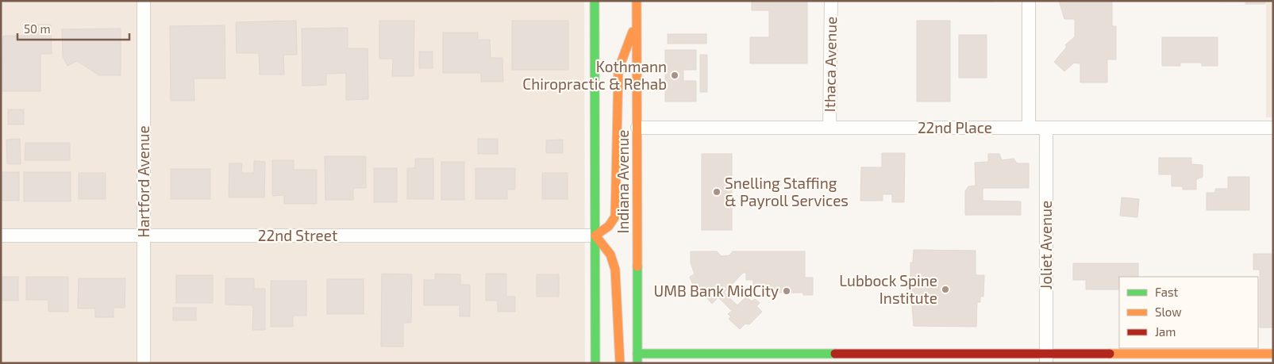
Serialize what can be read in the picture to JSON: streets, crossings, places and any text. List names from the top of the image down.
{
  "streets": {
    "main road": ["Indiana Avenue"],
    "street": [
      "Ithaca Avenue",
      "22nd Place",
      "Hartford Avenue",
      "22nd Street",
      "Joliet Avenue"
    ]
  },
  "crossings": [
    ["Ithaca Avenue", "22nd Place"],
    ["22nd Place", "Indiana Avenue"],
    ["22nd Place", "Joliet Avenue"],
    ["Hartford Avenue", "22nd Street"],
    ["Indiana Avenue", "22nd Street"]
  ],
  "places": [
    "Kothmann Chiropractic & Rehab",
    "Snelling Staffing & Payroll Services",
    "Lubbock Spine Institute",
    "UMB Bank MidCity"
  ],
  "legend": ["Fast", "Slow", "Jam"],
  "scale_bar": "50 m"
}
